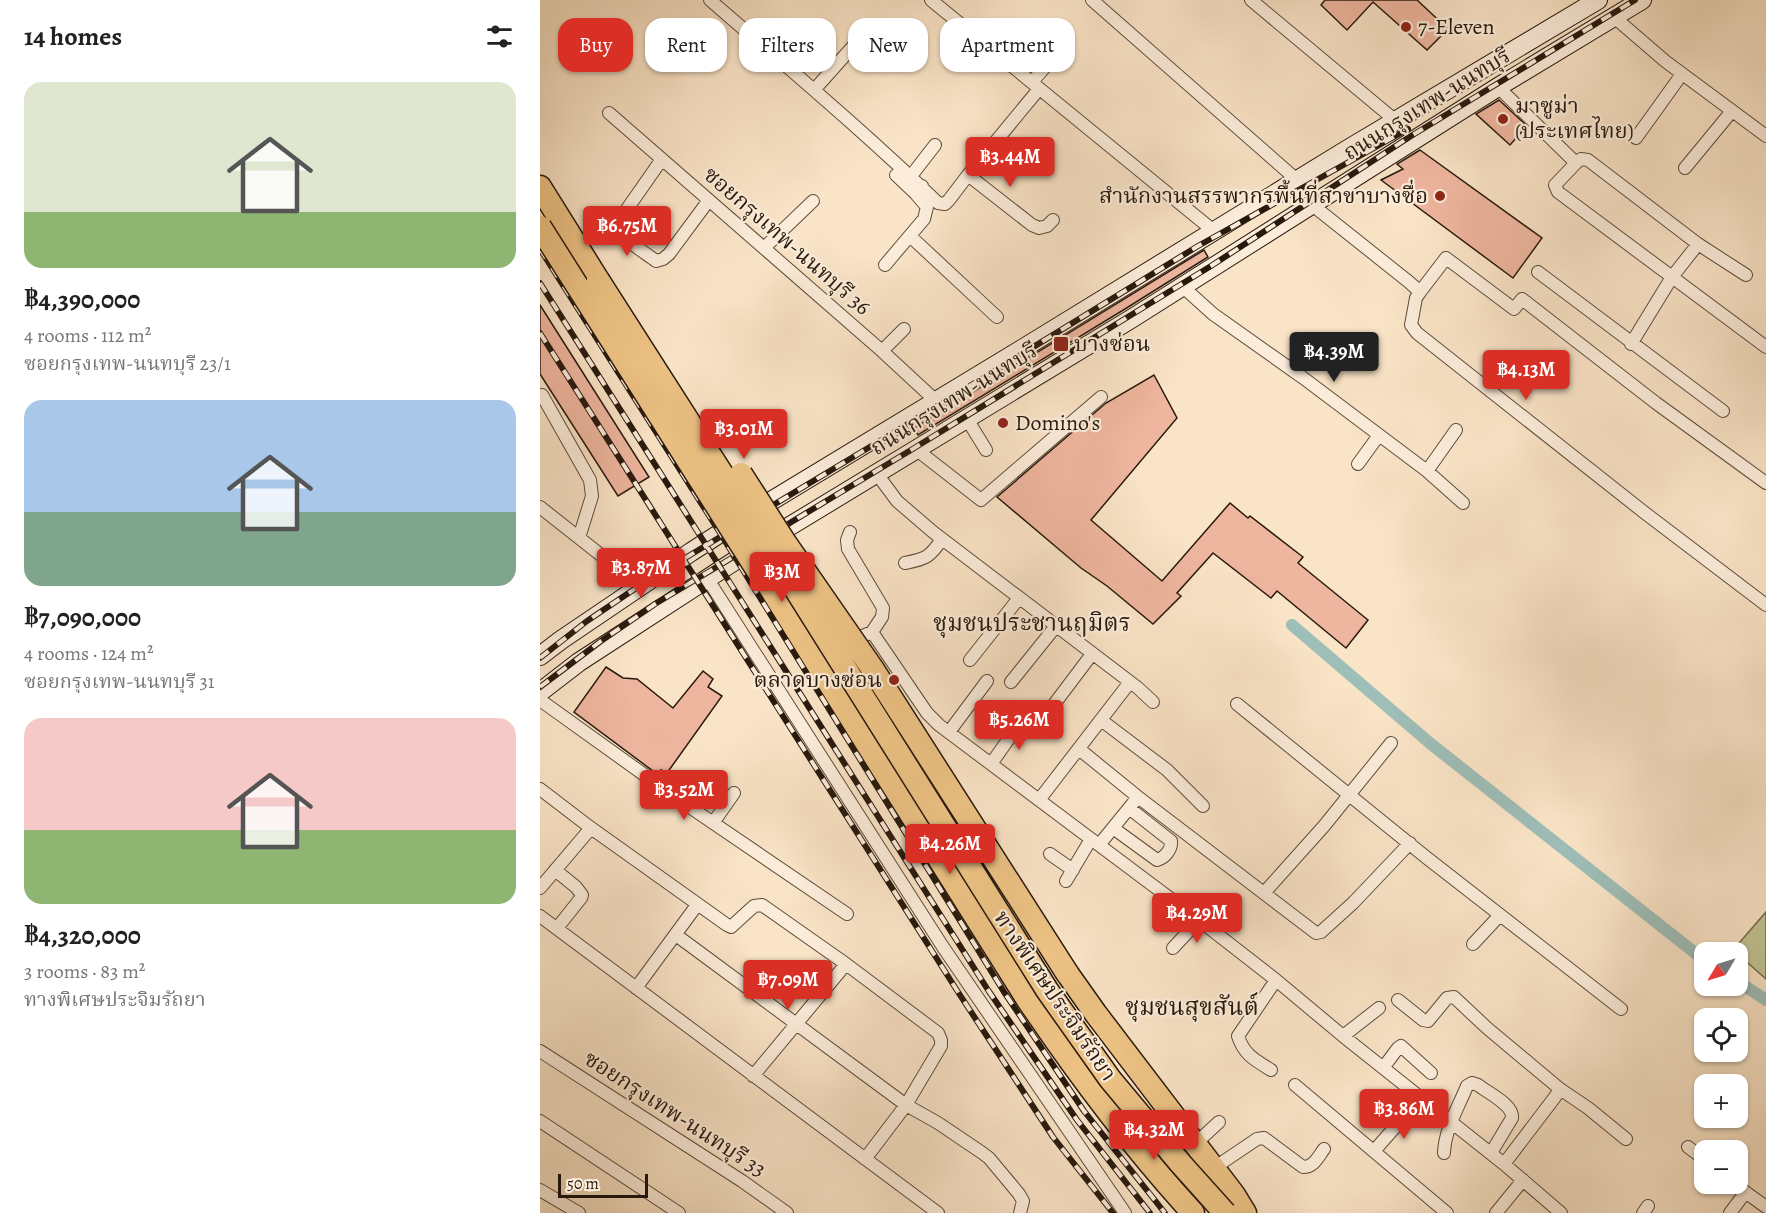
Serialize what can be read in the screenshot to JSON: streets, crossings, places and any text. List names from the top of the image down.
{
  "streets": {
    "highway": ["ทางพิเศษประจิมรัถยา"],
    "main road": ["ถนนกรุงเทพ-นนทบุรี"],
    "street": ["ซอยกรุงเทพ-นนทบุรี 36", "ซอยกรุงเทพ-นนทบุรี 33"]
  },
  "crossings": [
    ["ถนนกรุงเทพ-นนทบุรี", "ซอยกรุงเทพ-นนทบุรี 36"]
  ],
  "districts": ["ชุมชนประชานฤมิตร", "ชุมชนสุขสันต์"],
  "places": {
    "other": [
      "7-Eleven",
      "มาซูม่า (ประเทศไทย)",
      "สำนักงานสรรพากรพื้นที่สาขาบางซื่อ",
      "Domino's",
      "ตลาดบางซ่อน"
    ],
    "transit": ["บางซ่อน"]
  },
  "scale_bar": "50 m",
  "north": "bottom left",
  "page": {
    "heading": "14 homes",
    "chip": [
      "Buy",
      "Rent",
      "Filters",
      "New",
      "Apartment"
    ],
    "list": [
      {
        "name": "฿4,390,000",
        "note": "4 rooms · 112 m² · ซอยกรุงเทพ-นนทบุรี 23/1"
      },
      {
        "name": "฿7,090,000",
        "note": "4 rooms · 124 m² · ซอยกรุงเทพ-นนทบุรี 31"
      },
      {
        "name": "฿4,320,000",
        "note": "3 rooms · 83 m² · ทางพิเศษประจิมรัถยา"
      }
    ],
    "price": [
      "฿3.44M",
      "฿6.75M",
      "฿4.39M",
      "฿4.13M",
      "฿3.01M",
      "฿3.87M",
      "฿3M",
      "฿5.26M",
      "฿3.52M",
      "฿4.26M",
      "฿4.29M",
      "฿7.09M",
      "฿3.86M",
      "฿4.32M"
    ],
    "map_buttons": ["+", "−"],
    "scale": "50 m"
  }
}
